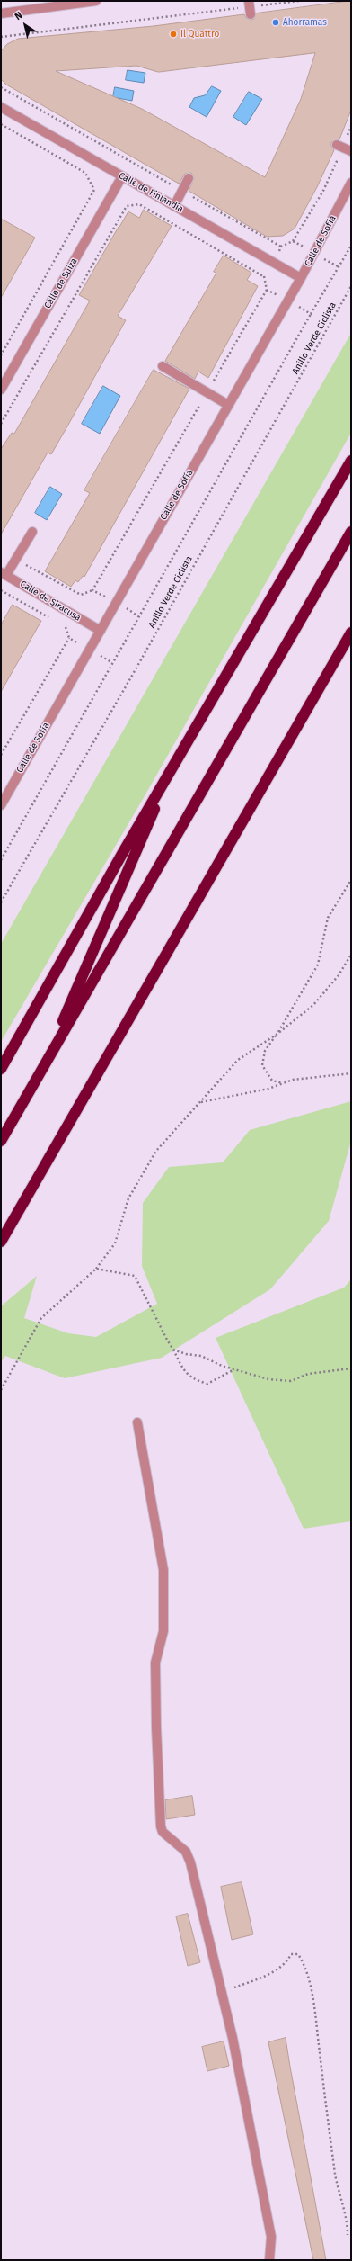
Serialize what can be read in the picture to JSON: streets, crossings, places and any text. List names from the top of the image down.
{
  "streets": {
    "street": [
      "Calle de Finlandia",
      "Calle de Sofía",
      "Calle de Suiza",
      "Calle de Siracusa"
    ],
    "path": ["Anillo Verde Ciclista"]
  },
  "crossings": [
    ["Calle de Finlandia", "Calle de Sofía"],
    ["Calle de Finlandia", "Calle de Suiza"],
    ["Calle de Sofía", "Calle de Siracusa"]
  ],
  "places": ["Ahorramas", "Il Quattro"],
  "north": "top left"
}
